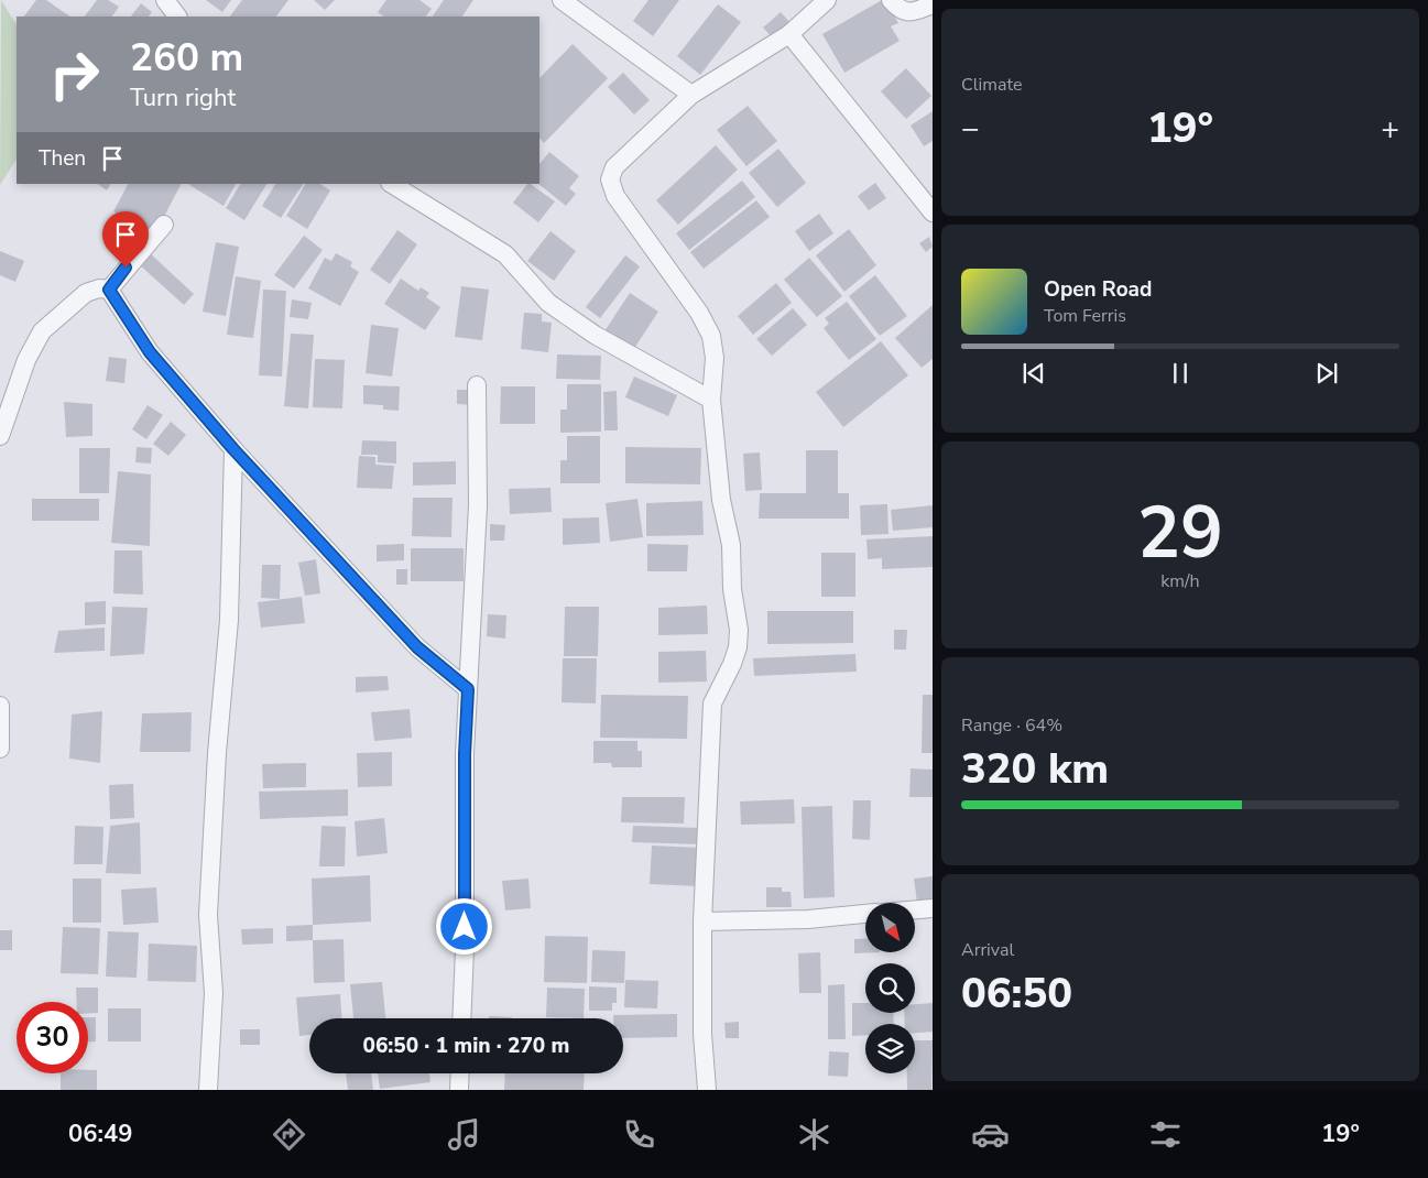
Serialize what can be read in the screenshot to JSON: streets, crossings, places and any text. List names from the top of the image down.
{
  "north": "bottom right",
  "page": {
    "tile": [
      "Climate",
      ["29", "km/h"],
      ["Range · 64%", "320 km"],
      ["Arrival", "06:50"]
    ],
    "turn": ["260 m", "Turn right"],
    "heat": ["−", "19°", "+"],
    "then": "Then",
    "song": ["Open Road", "Tom Ferris"],
    "limit": "30",
    "trip": "06:50 · 1 min · 270 m",
    "tabs": ["06:49", "19°"]
  }
}
